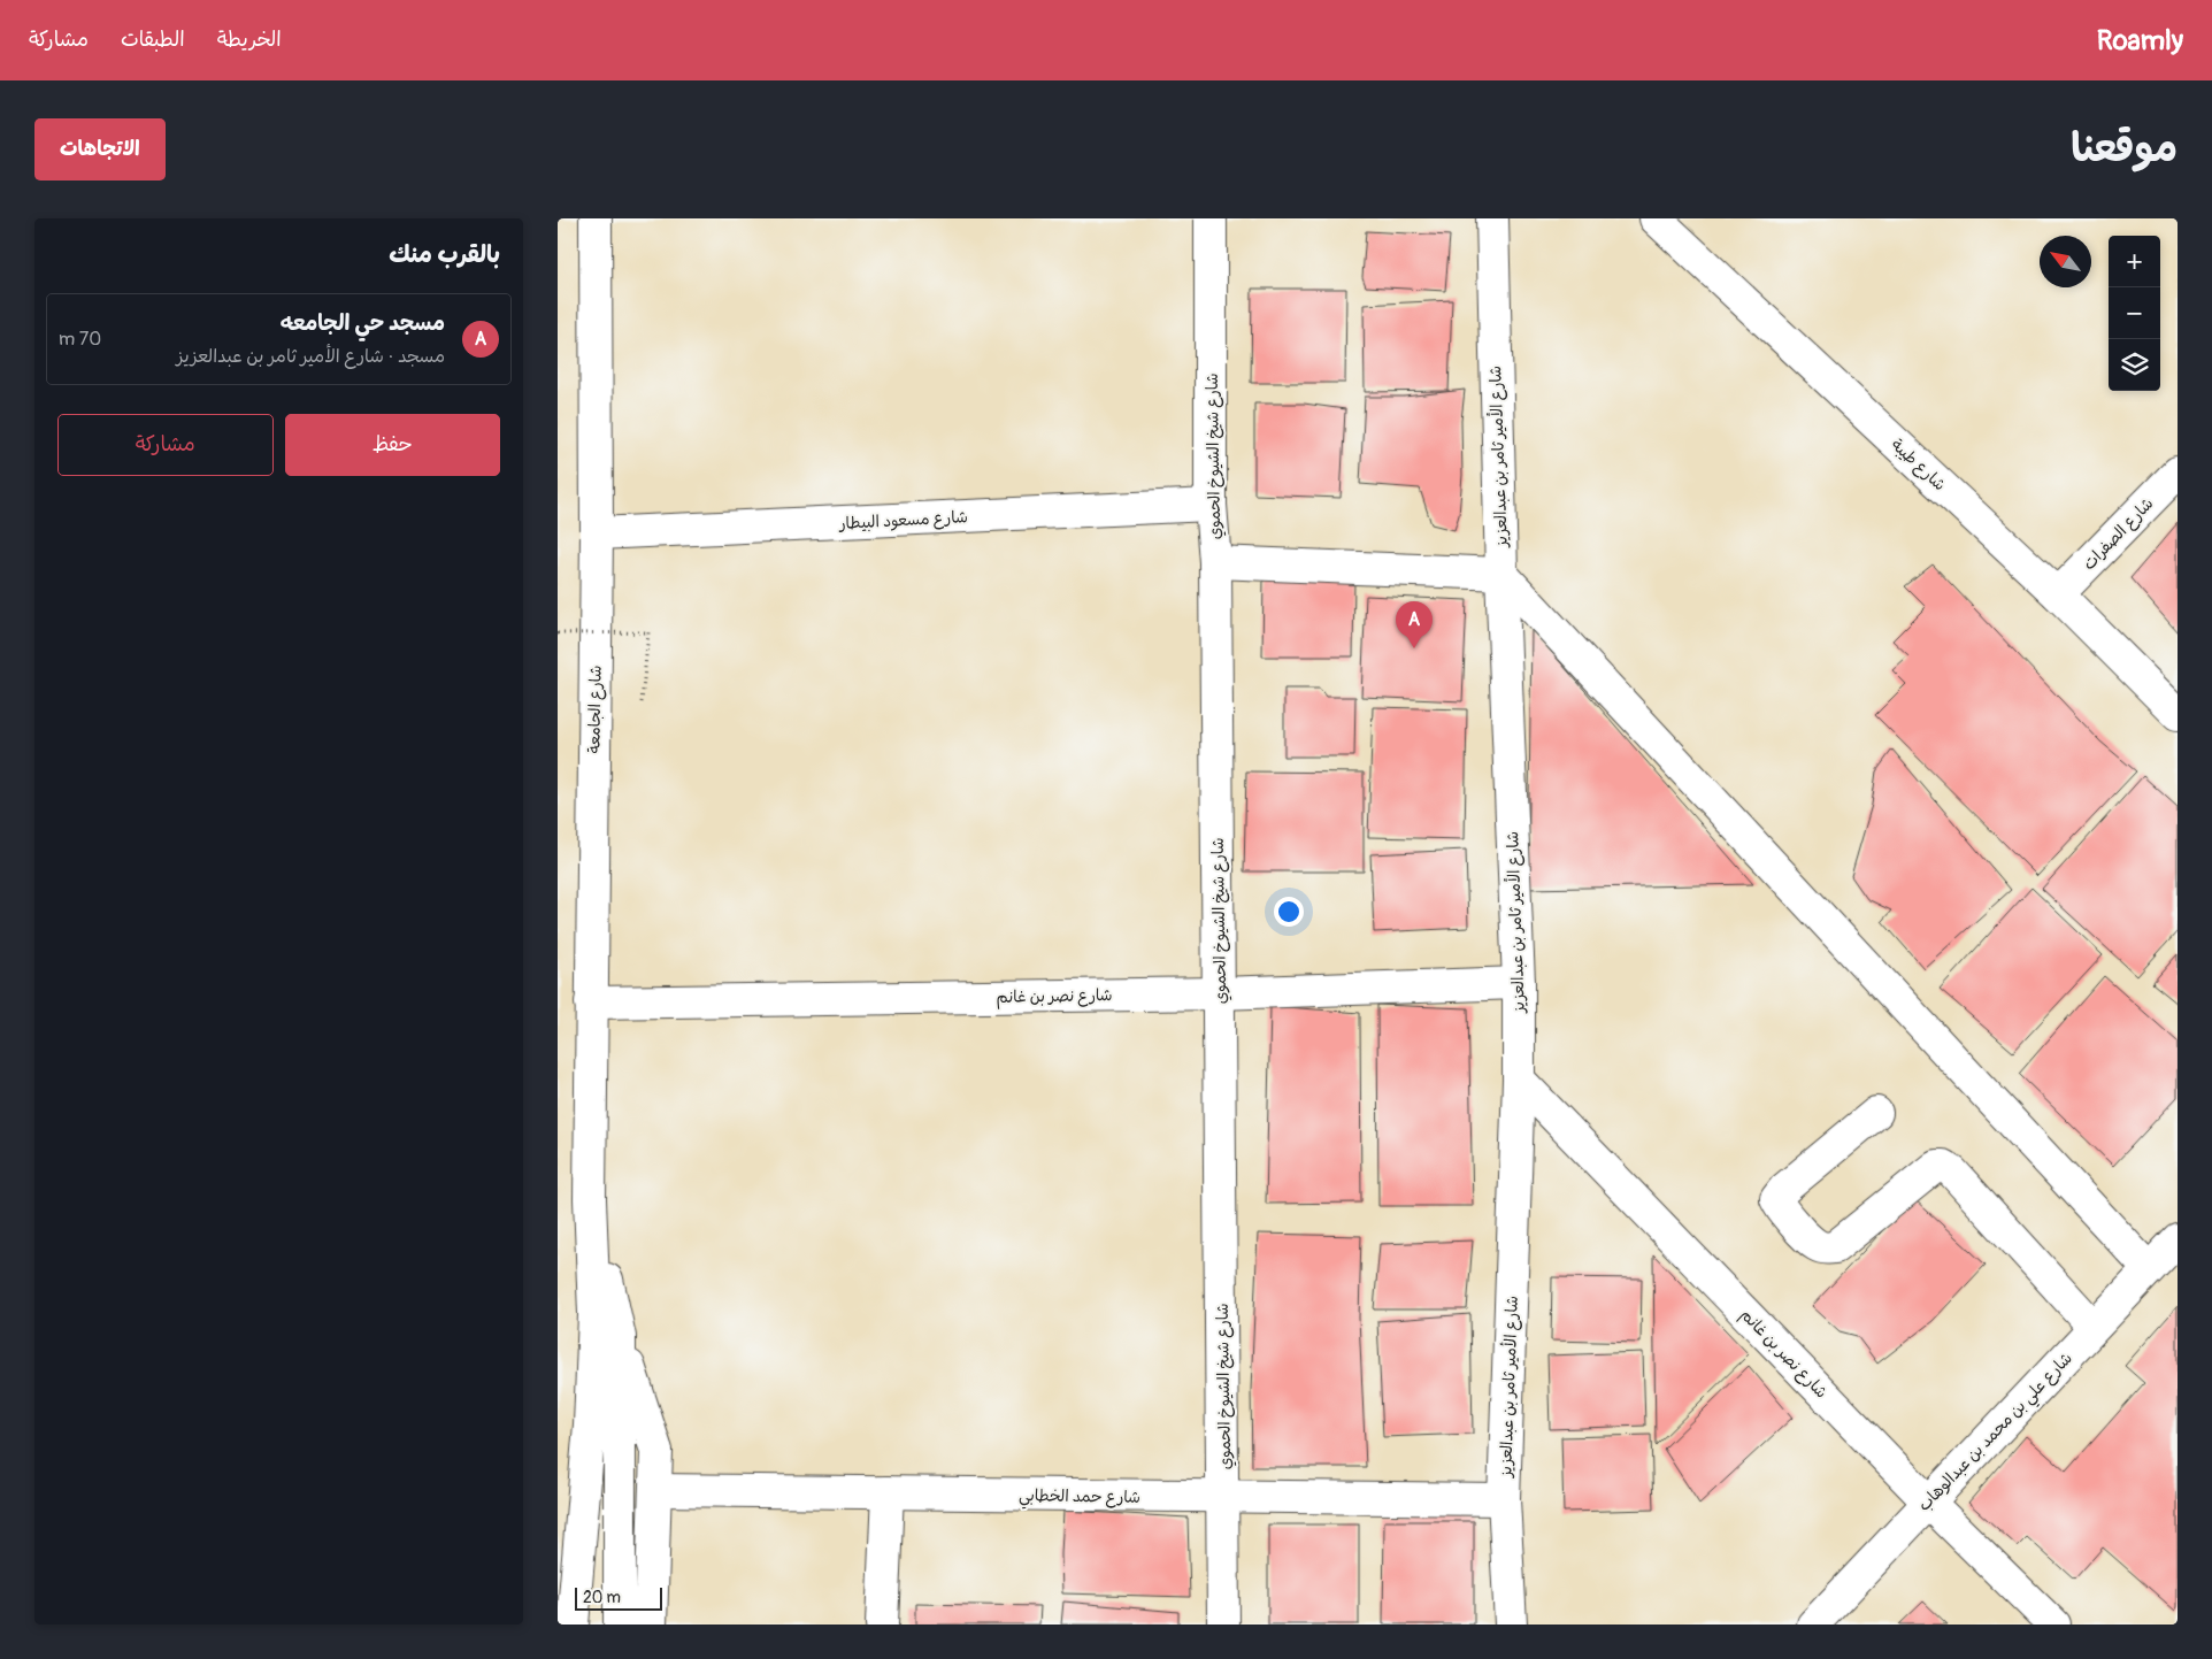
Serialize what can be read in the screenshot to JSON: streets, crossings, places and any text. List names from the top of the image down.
{
  "streets": {
    "street": [
      "شارع شيخ الشيوخ الحموي",
      "شارع الأمير ثامر بن عبدالعزيز",
      "شارع طيبة",
      "شارع مسعود البيطار",
      "شارع الصفرات",
      "شارع الجامعة",
      "شارع نصر بن غانم",
      "شارع علي بن محمد بن عبدالوهاب",
      "شارع حمد الخطابي"
    ]
  },
  "crossings": [
    ["شارع شيخ الشيوخ الحموي", "شارع مسعود البيطار"],
    ["شارع شيخ الشيوخ الحموي", "شارع نصر بن غانم"],
    ["شارع شيخ الشيوخ الحموي", "شارع حمد الخطابي"],
    ["شارع الأمير ثامر بن عبدالعزيز", "شارع نصر بن غانم"],
    ["شارع الأمير ثامر بن عبدالعزيز", "شارع حمد الخطابي"],
    ["شارع طيبة", "شارع الصفرات"],
    ["شارع مسعود البيطار", "شارع الجامعة"],
    ["شارع الجامعة", "شارع نصر بن غانم"],
    ["شارع نصر بن غانم", "شارع علي بن محمد بن عبدالوهاب"]
  ],
  "scale_bar": "20 m",
  "north": "top left",
  "page": {
    "header": "Roamly",
    "nav": ["الخريطة", "الطبقات", "مشاركة"],
    "title": "موقعنا",
    "buttons": [
      "الاتجاهات",
      ["حفظ", "مشاركة"]
    ],
    "heading": "بالقرب منك",
    "map_buttons": ["+", "−"],
    "list": [
      {
        "mark": "A",
        "name": "مسجد حي الجامعه",
        "note": "مسجد · شارع الأمير ثامر بن عبدالعزيز",
        "value": "70 m"
      }
    ],
    "pins": "A",
    "scale": "20 m"
  }
}
